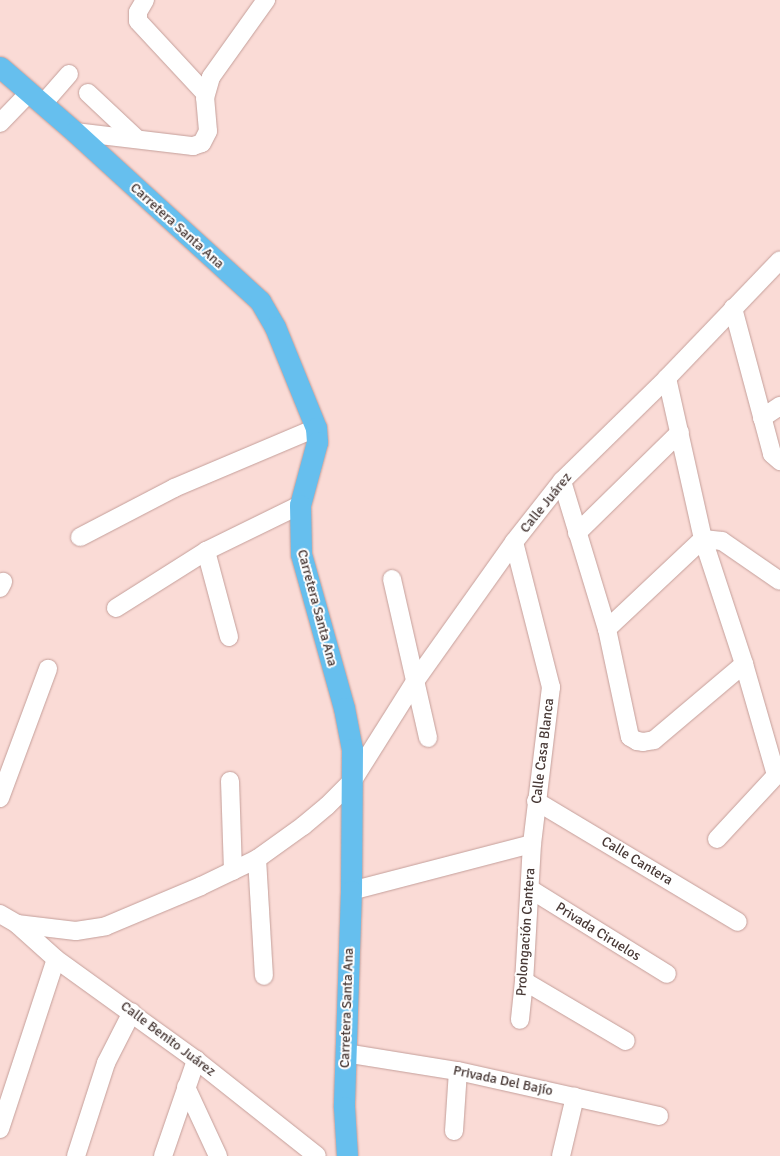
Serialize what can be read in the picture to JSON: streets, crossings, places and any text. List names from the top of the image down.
{
  "streets": {
    "main road": ["Carretera Santa Ana"],
    "street": [
      "Calle Juárez",
      "Calle Casa Blanca",
      "Calle Cantera",
      "Prolongación Cantera",
      "Privada Ciruelos",
      "Calle Benito Juárez",
      "Privada Del Bajío"
    ]
  },
  "crossings": [
    ["Carretera Santa Ana", "Calle Juárez"],
    ["Carretera Santa Ana", "Calle Benito Juárez"],
    ["Carretera Santa Ana", "Privada Del Bajío"],
    ["Calle Juárez", "Calle Casa Blanca"],
    ["Calle Juárez", "Calle Benito Juárez"],
    ["Calle Casa Blanca", "Calle Cantera"],
    ["Calle Casa Blanca", "Prolongación Cantera"],
    ["Prolongación Cantera", "Privada Ciruelos"]
  ]
}
